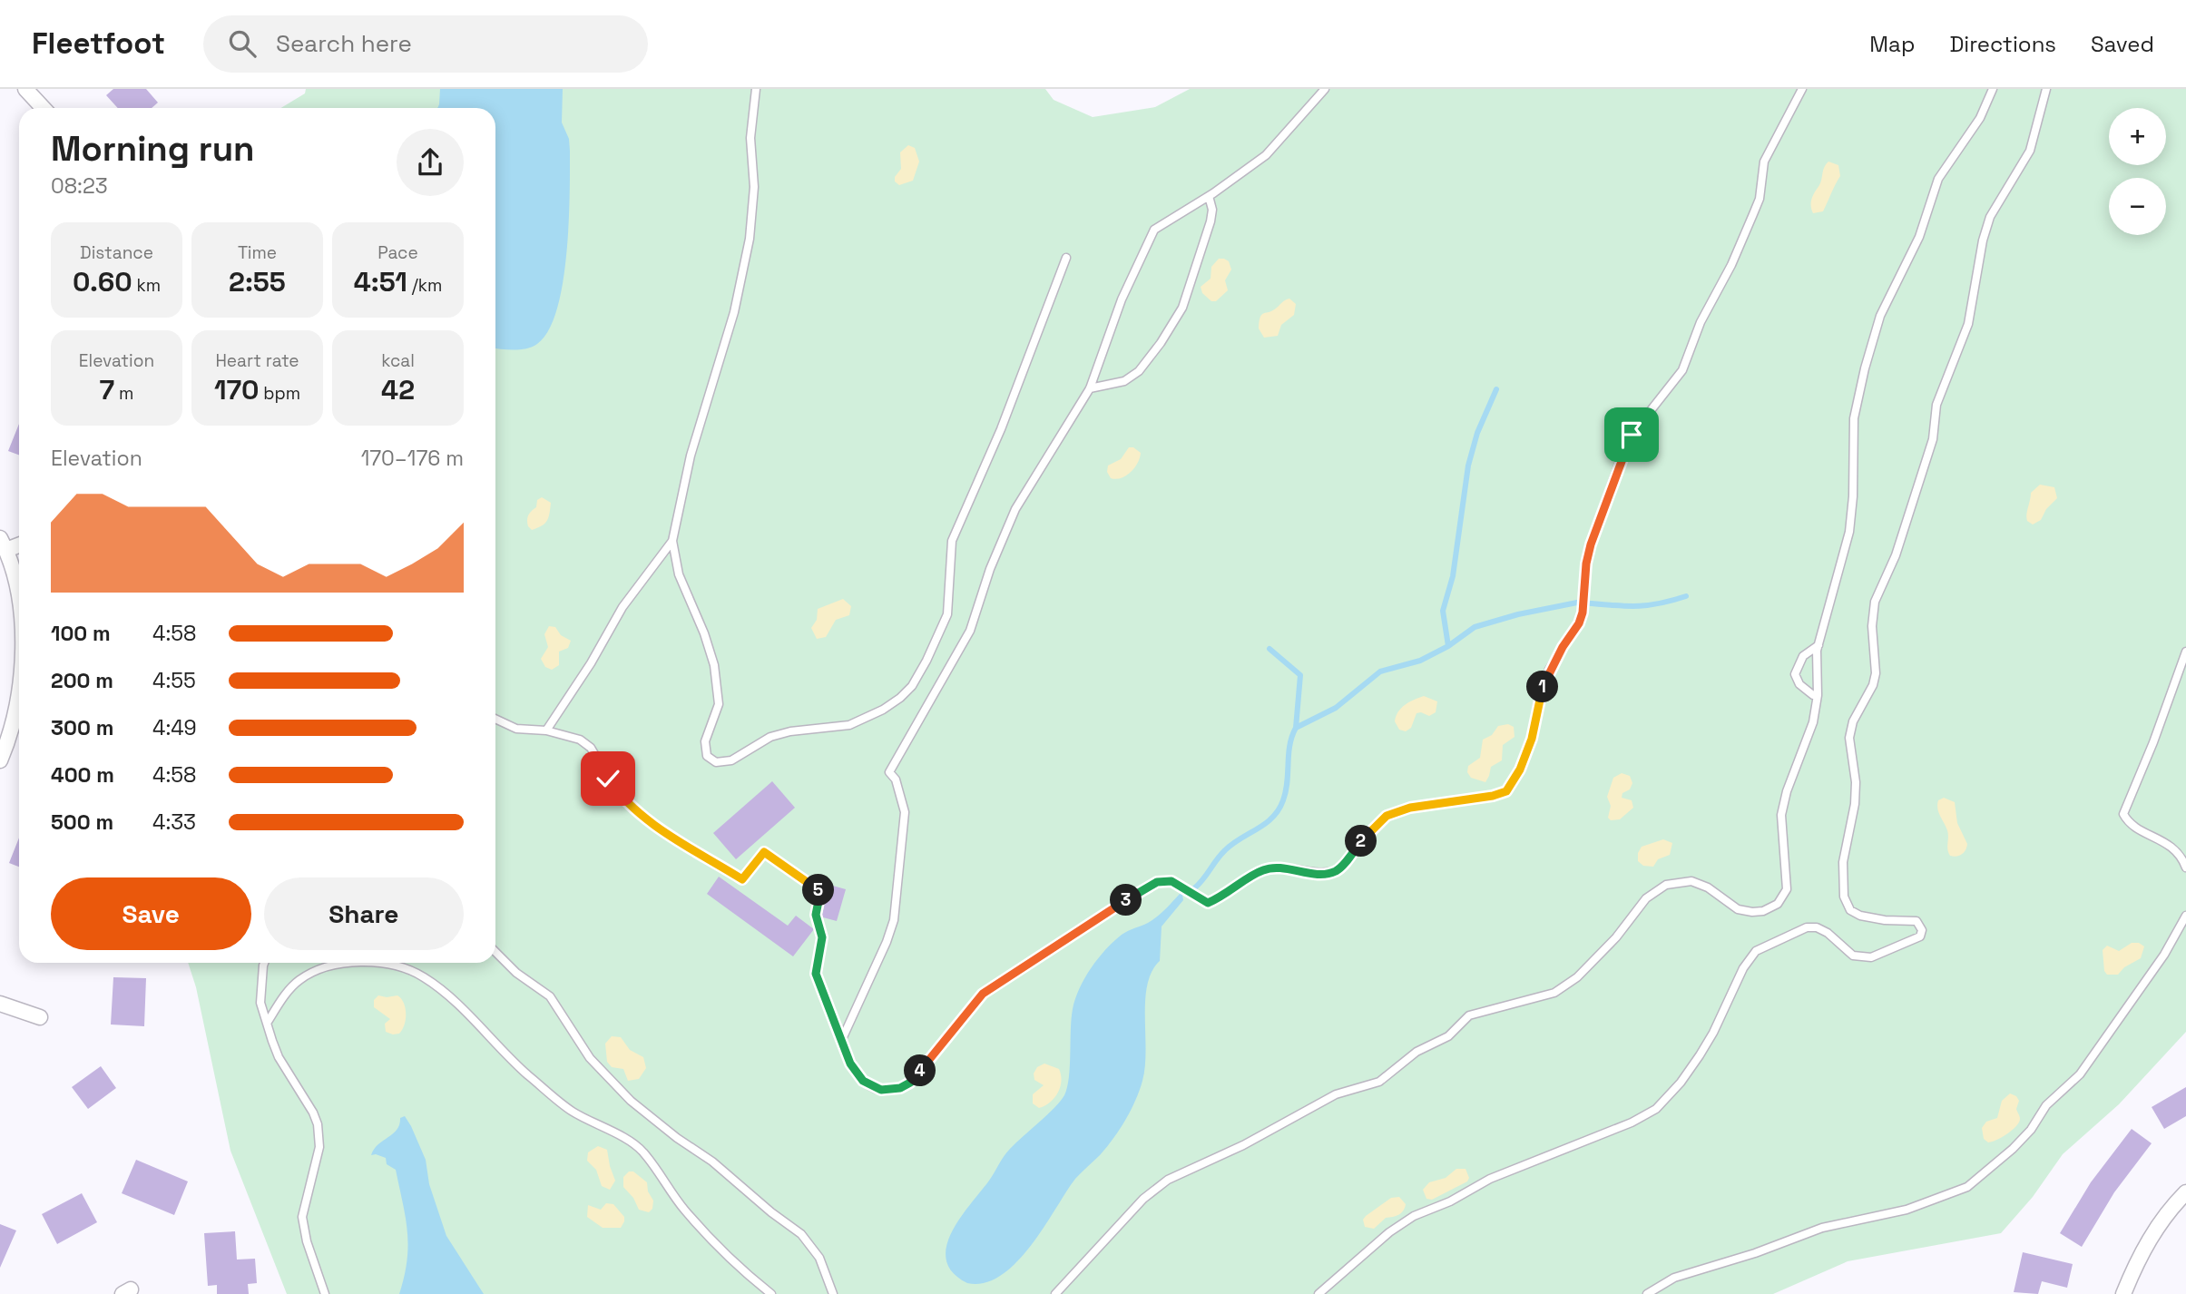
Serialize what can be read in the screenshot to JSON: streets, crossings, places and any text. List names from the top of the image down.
{
  "page": {
    "header": "Fleetfoot",
    "search": "Search here",
    "nav": ["Map", "Directions", "Saved"],
    "map_buttons": ["+", "−"],
    "heading": ["Morning run", "08:23"],
    "stats": [
      ["Distance", "0.60 km"],
      ["Time", "2:55"],
      ["Pace", "4:51 /km"],
      ["Elevation", "7 m"],
      ["Heart rate", "170 bpm"],
      ["kcal", "42"]
    ],
    "chart": ["Elevation", "170–176 m"],
    "list": [
      {
        "name": "100 m",
        "note": "4:58"
      },
      {
        "name": "200 m",
        "note": "4:55"
      },
      {
        "name": "300 m",
        "note": "4:49"
      },
      {
        "name": "400 m",
        "note": "4:58"
      },
      {
        "name": "500 m",
        "note": "4:33"
      }
    ],
    "pins": [
      "1",
      "2",
      "5",
      "3",
      "4"
    ],
    "buttons": ["Save", "Share"]
  }
}
